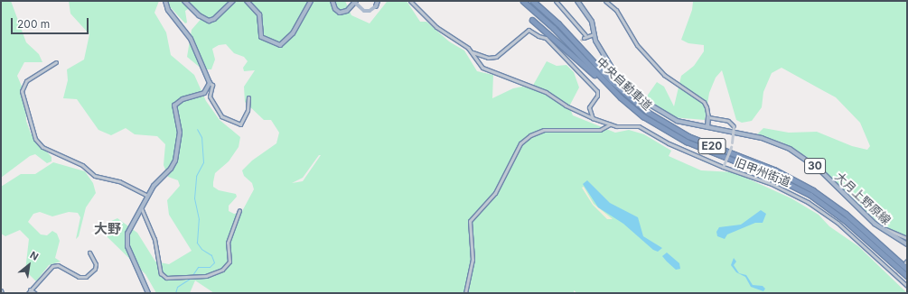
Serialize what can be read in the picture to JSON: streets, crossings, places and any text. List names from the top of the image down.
{
  "streets": {
    "highway": ["中央自動車道", "E20"],
    "main road": ["30", "大月上野原線"],
    "street": ["旧甲州街道"]
  },
  "districts": ["大野"],
  "scale_bar": "200 m",
  "north": "top right"
}
